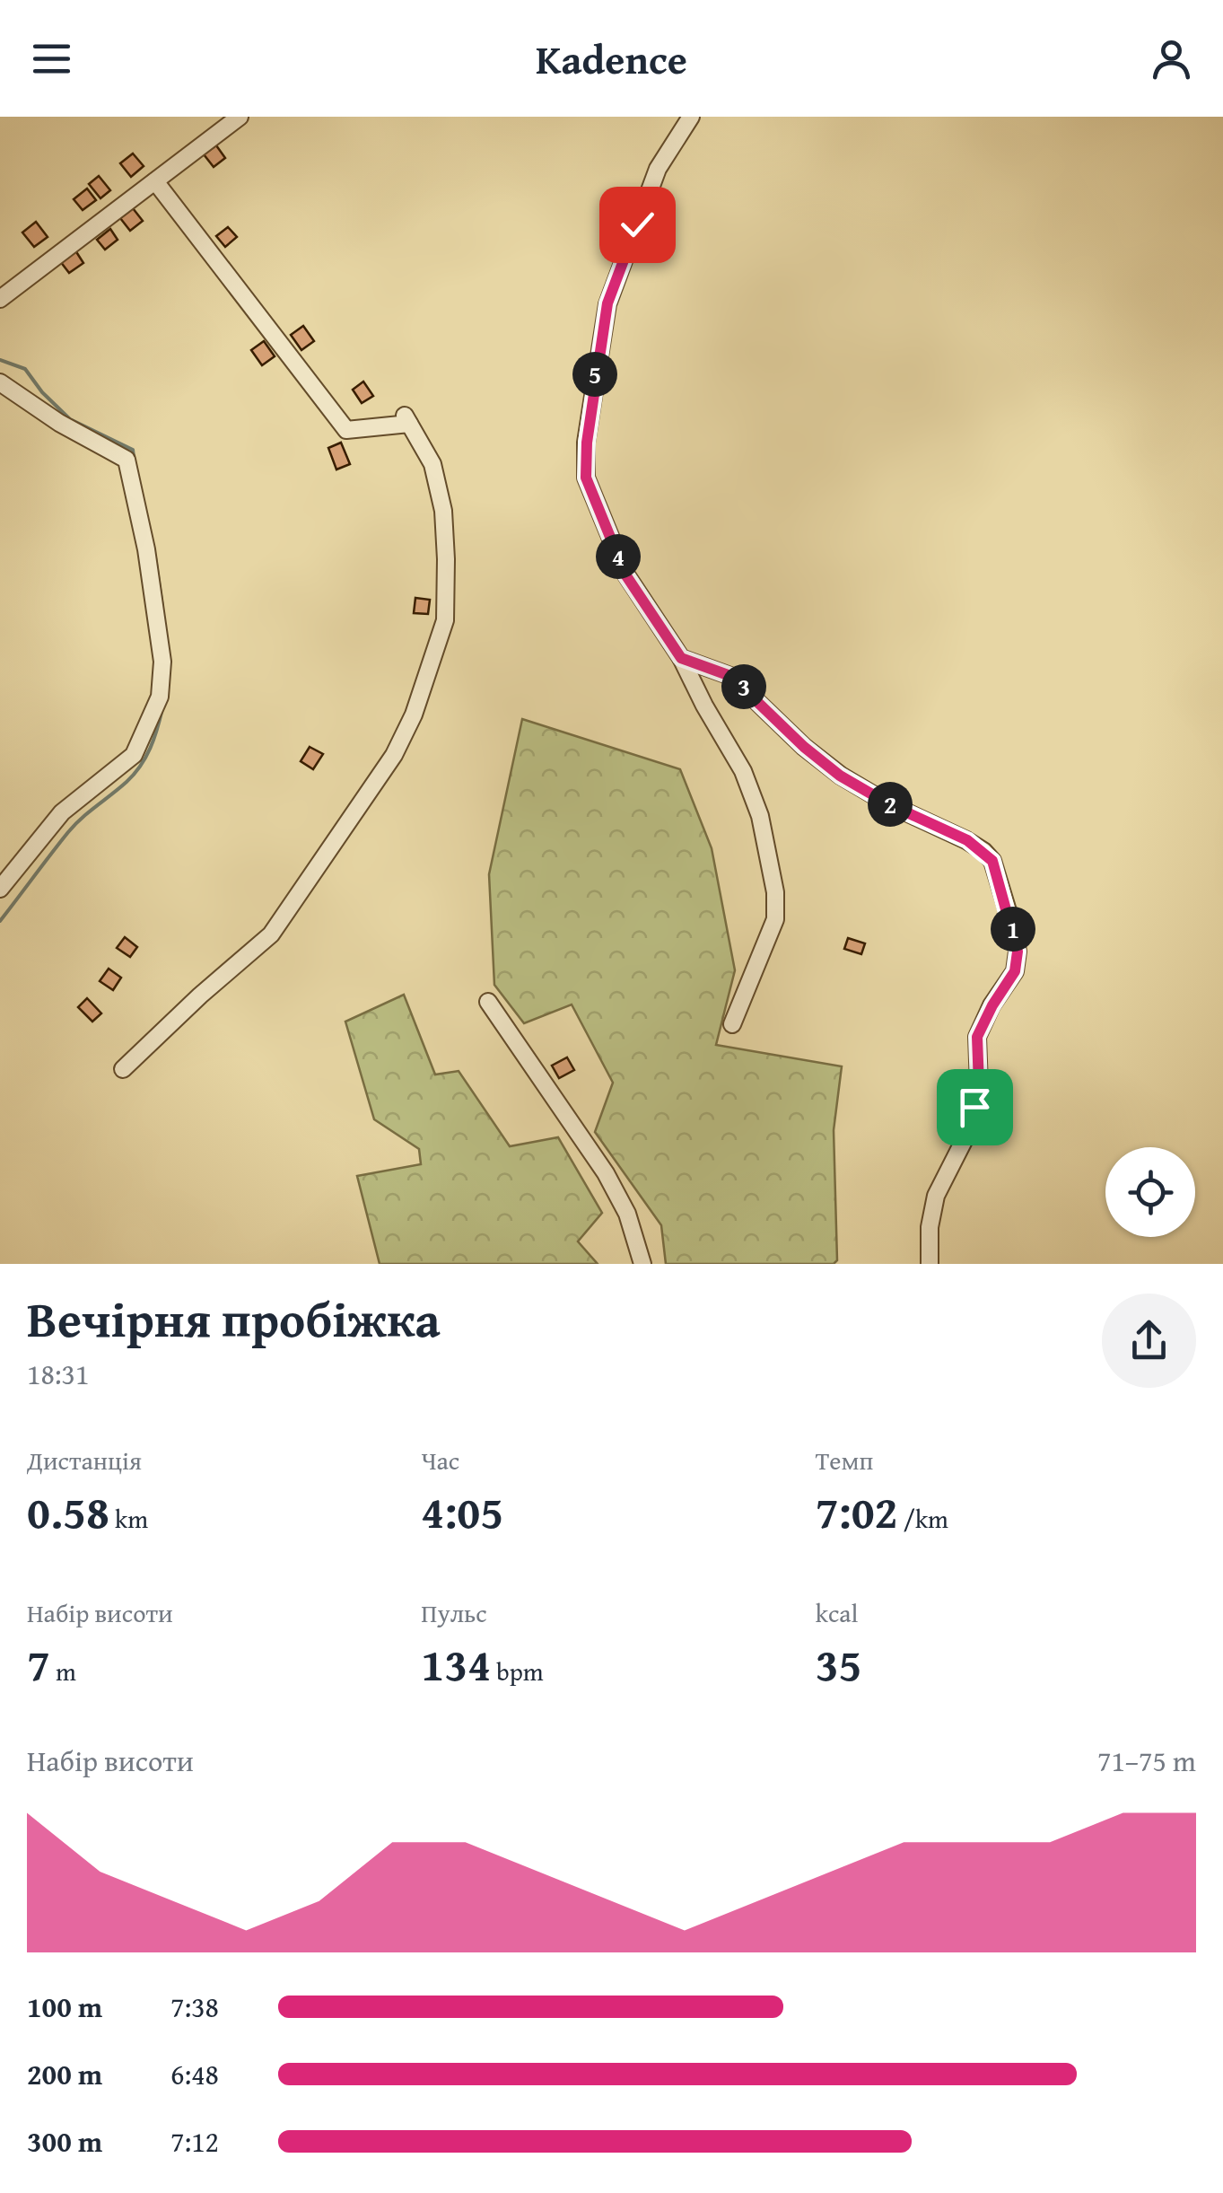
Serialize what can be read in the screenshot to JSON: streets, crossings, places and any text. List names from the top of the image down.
{
  "page": {
    "header": "Kadence",
    "pins": [
      "5",
      "4",
      "3",
      "2",
      "1"
    ],
    "heading": ["Вечірня пробіжка", "18:31"],
    "stats": [
      ["Дистанція", "0.58 km"],
      ["Час", "4:05"],
      ["Темп", "7:02 /km"],
      ["Набір висоти", "7 m"],
      ["Пульс", "134 bpm"],
      ["kcal", "35"]
    ],
    "chart": ["Набір висоти", "71–75 m"],
    "list": [
      {
        "name": "100 m",
        "note": "7:38"
      },
      {
        "name": "200 m",
        "note": "6:48"
      },
      {
        "name": "300 m",
        "note": "7:12"
      }
    ]
  }
}
